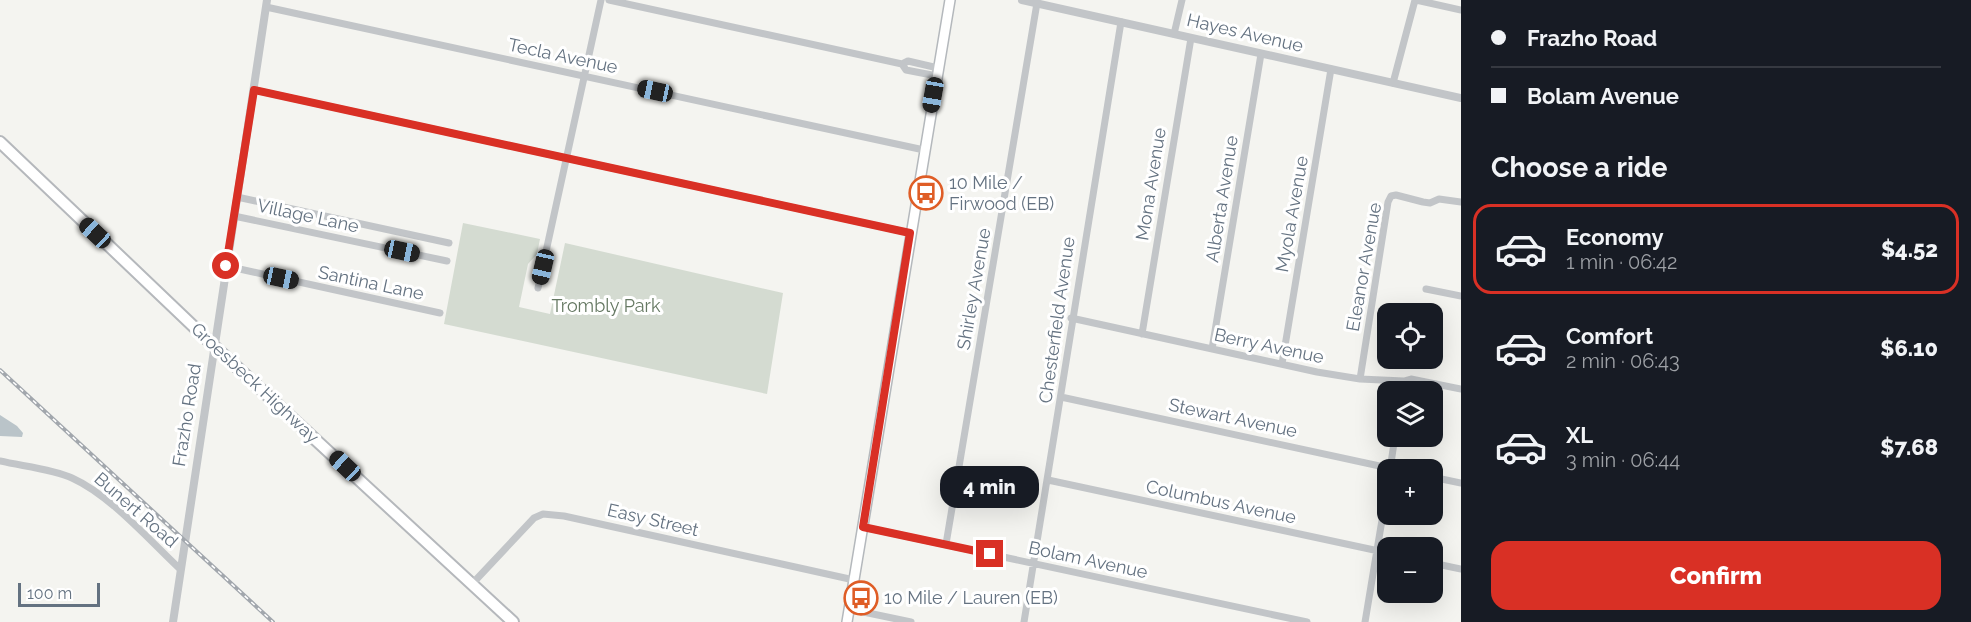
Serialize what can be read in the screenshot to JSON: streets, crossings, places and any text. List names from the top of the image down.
{
  "streets": {
    "main road": ["Groesbeck Highway"],
    "street": [
      "Hayes Avenue",
      "Tecla Avenue",
      "Mona Avenue",
      "Alberta Avenue",
      "Myola Avenue",
      "Village Lane",
      "Eleanor Avenue",
      "Santina Lane",
      "Shirley Avenue",
      "Chesterfield Avenue",
      "Berry Avenue",
      "Frazho Road",
      "Stewart Avenue",
      "Columbus Avenue",
      "Bunert Road",
      "Easy Street",
      "Bolam Avenue"
    ]
  },
  "crossings": [
    ["Hayes Avenue", "Mona Avenue"],
    ["Hayes Avenue", "Alberta Avenue"],
    ["Hayes Avenue", "Myola Avenue"],
    ["Hayes Avenue", "Shirley Avenue"],
    ["Hayes Avenue", "Chesterfield Avenue"],
    ["Tecla Avenue", "Frazho Road"],
    ["Mona Avenue", "Berry Avenue"],
    ["Alberta Avenue", "Berry Avenue"],
    ["Myola Avenue", "Berry Avenue"],
    ["Village Lane", "Frazho Road"],
    ["Eleanor Avenue", "Berry Avenue"],
    ["Santina Lane", "Frazho Road"],
    ["Shirley Avenue", "Bolam Avenue"],
    ["Chesterfield Avenue", "Berry Avenue"],
    ["Chesterfield Avenue", "Stewart Avenue"],
    ["Chesterfield Avenue", "Columbus Avenue"],
    ["Chesterfield Avenue", "Bolam Avenue"],
    ["Groesbeck Highway", "Frazho Road"],
    ["Groesbeck Highway", "Easy Street"],
    ["Frazho Road", "Bunert Road"]
  ],
  "parks": ["Trombly Park"],
  "places": {
    "bus stop": ["10 Mile / Firwood (EB)", "10 Mile / Lauren (EB)"]
  },
  "scale_bar": "100 m",
  "page": {
    "banner": ["Frazho Road", "Bolam Avenue"],
    "heading": "Choose a ride",
    "list": [
      {
        "name": "Economy",
        "note": "1 min · 06:42",
        "value": "$4.52"
      },
      {
        "name": "Comfort",
        "note": "2 min · 06:43",
        "value": "$6.10"
      },
      {
        "name": "XL",
        "note": "3 min · 06:44",
        "value": "$7.68"
      }
    ],
    "map_buttons": ["+", "−"],
    "bubble": "4 min",
    "buttons": "Confirm",
    "scale": "100 m"
  }
}
